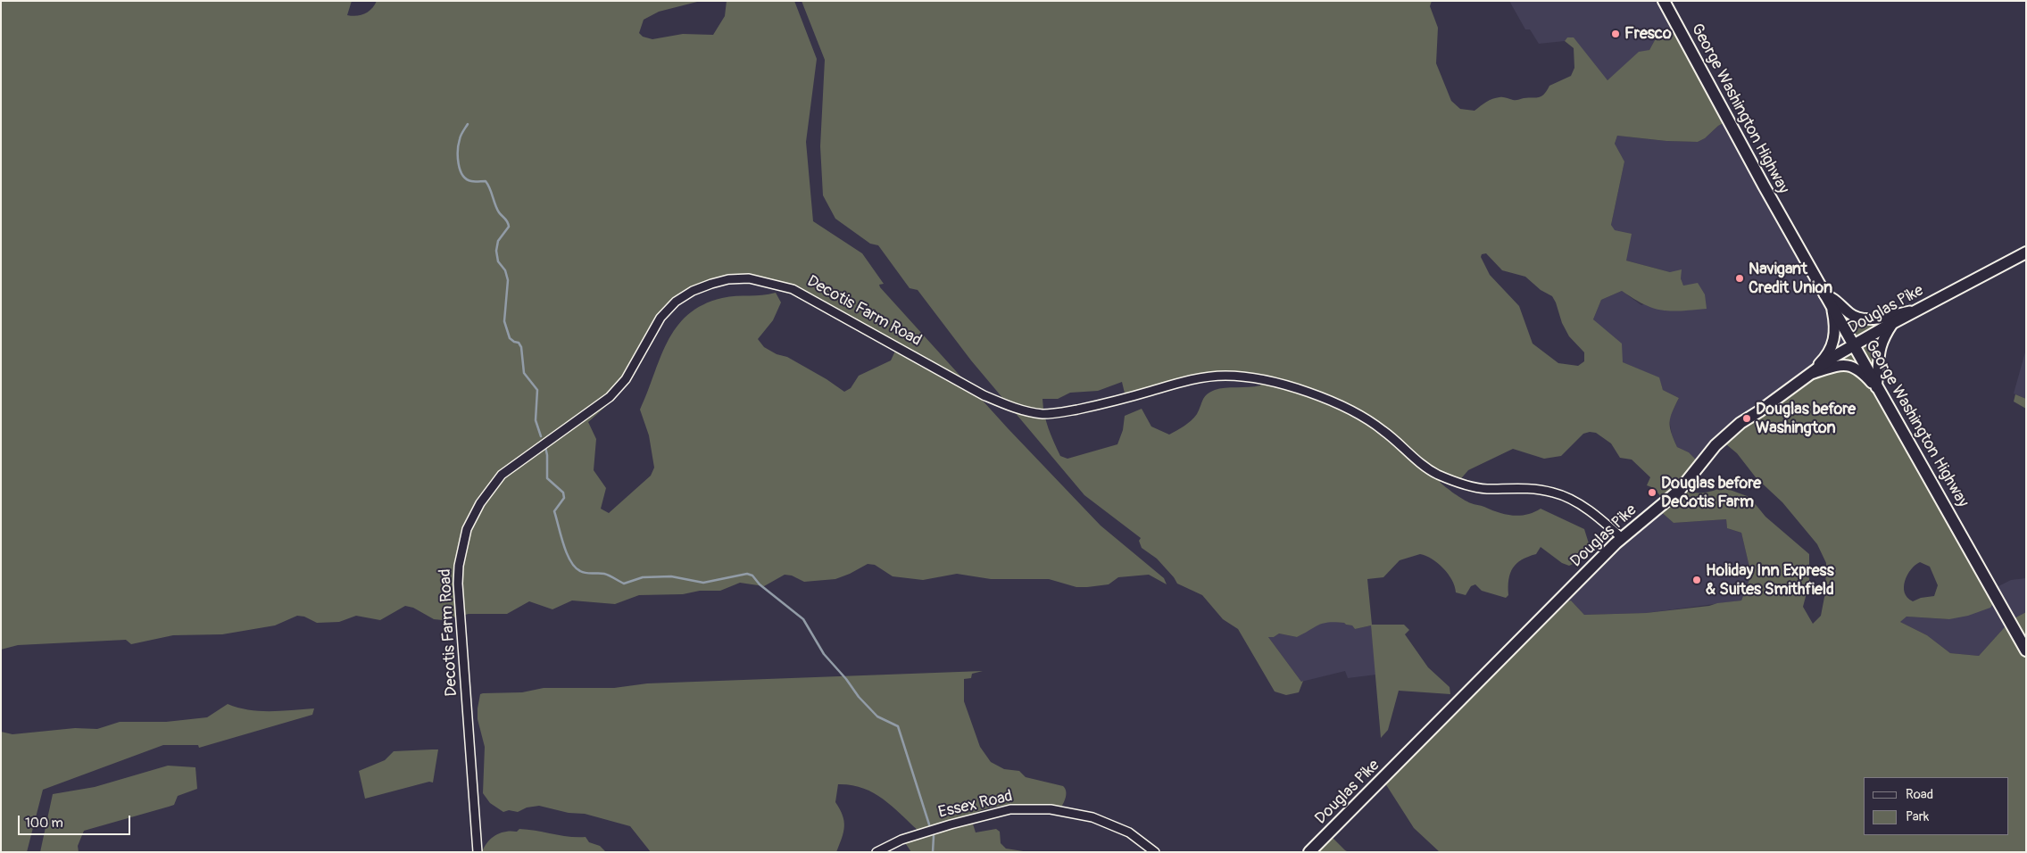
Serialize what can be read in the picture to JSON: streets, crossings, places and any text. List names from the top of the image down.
{
  "streets": {
    "main road": ["George Washington Highway", "Douglas Pike"],
    "street": ["Decotis Farm Road", "Essex Road"]
  },
  "crossings": [
    ["George Washington Highway", "Douglas Pike"],
    ["Douglas Pike", "Decotis Farm Road"]
  ],
  "places": [
    "Fresco",
    "Navigant Credit Union",
    "Douglas before Washington",
    "Douglas before DeCotis Farm",
    "Holiday Inn Express & Suites Smithfield"
  ],
  "legend": ["Road", "Park"],
  "scale_bar": "100 m"
}
